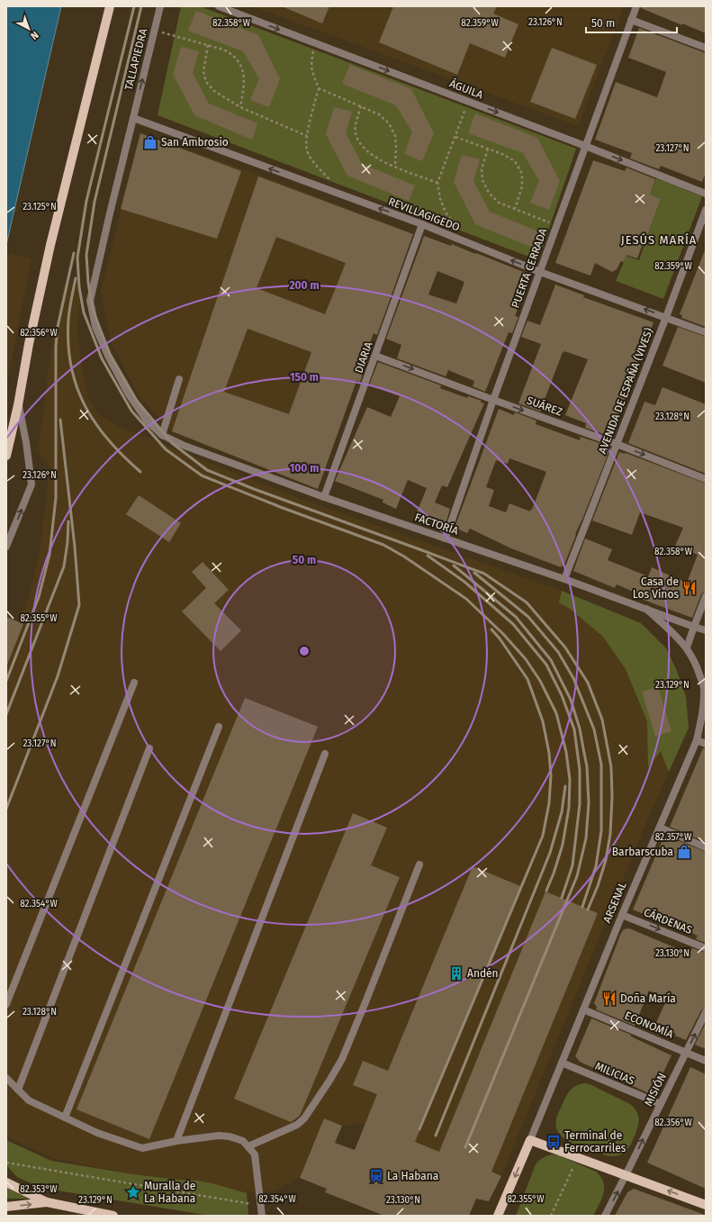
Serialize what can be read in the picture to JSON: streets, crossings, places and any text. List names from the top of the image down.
{
  "streets": {
    "main road": ["ARSENAL"],
    "street": [
      "TALLAPIEDRA",
      "ÁGUILA",
      "REVILLAGIGEDO",
      "PUERTA CERRADA",
      "DIARIA",
      "AVENIDA DE ESPAÑA (VIVES)",
      "SUÁREZ",
      "FACTORÍA",
      "CÁRDENAS",
      "ECONOMÍA",
      "MILICIAS",
      "MISIÓN"
    ]
  },
  "crossings": [
    ["TALLAPIEDRA", "REVILLAGIGEDO"],
    ["TALLAPIEDRA", "FACTORÍA"],
    ["ÁGUILA", "PUERTA CERRADA"],
    ["REVILLAGIGEDO", "PUERTA CERRADA"],
    ["REVILLAGIGEDO", "DIARIA"],
    ["REVILLAGIGEDO", "AVENIDA DE ESPAÑA (VIVES)"],
    ["PUERTA CERRADA", "SUÁREZ"],
    ["PUERTA CERRADA", "FACTORÍA"],
    ["DIARIA", "SUÁREZ"],
    ["DIARIA", "FACTORÍA"],
    ["AVENIDA DE ESPAÑA (VIVES)", "SUÁREZ"],
    ["AVENIDA DE ESPAÑA (VIVES)", "FACTORÍA"],
    ["FACTORÍA", "ARSENAL"],
    ["ARSENAL", "CÁRDENAS"],
    ["ARSENAL", "ECONOMÍA"],
    ["ARSENAL", "MILICIAS"],
    ["ECONOMÍA", "MISIÓN"],
    ["MILICIAS", "MISIÓN"]
  ],
  "one_way": [
    "ÁGUILA",
    "REVILLAGIGEDO",
    "SUÁREZ",
    "CÁRDENAS",
    "MISIÓN"
  ],
  "districts": ["JESÚS MARÍA"],
  "places": {
    "shop": ["San Ambrosio", "Barbarscuba"],
    "restaurant": ["Casa de Los Vinos", "Doña María"],
    "building": ["Andén"],
    "bus stop": ["Terminal de Ferrocarriles"],
    "station": ["La Habana"],
    "place": ["Muralla de La Habana"]
  },
  "scale_bar": "50 m",
  "north": "bottom right",
  "coordinates": [
    "23.126°N",
    "82.358°W",
    "82.359°W",
    "23.127°N",
    "23.125°N",
    "82.356°W",
    "23.128°N",
    "82.355°W",
    "23.129°N",
    "82.357°W",
    "82.354°W",
    "23.130°N",
    "82.353°W"
  ],
  "rings": [
    "200 m",
    "150 m",
    "100 m",
    "50 m"
  ]
}
